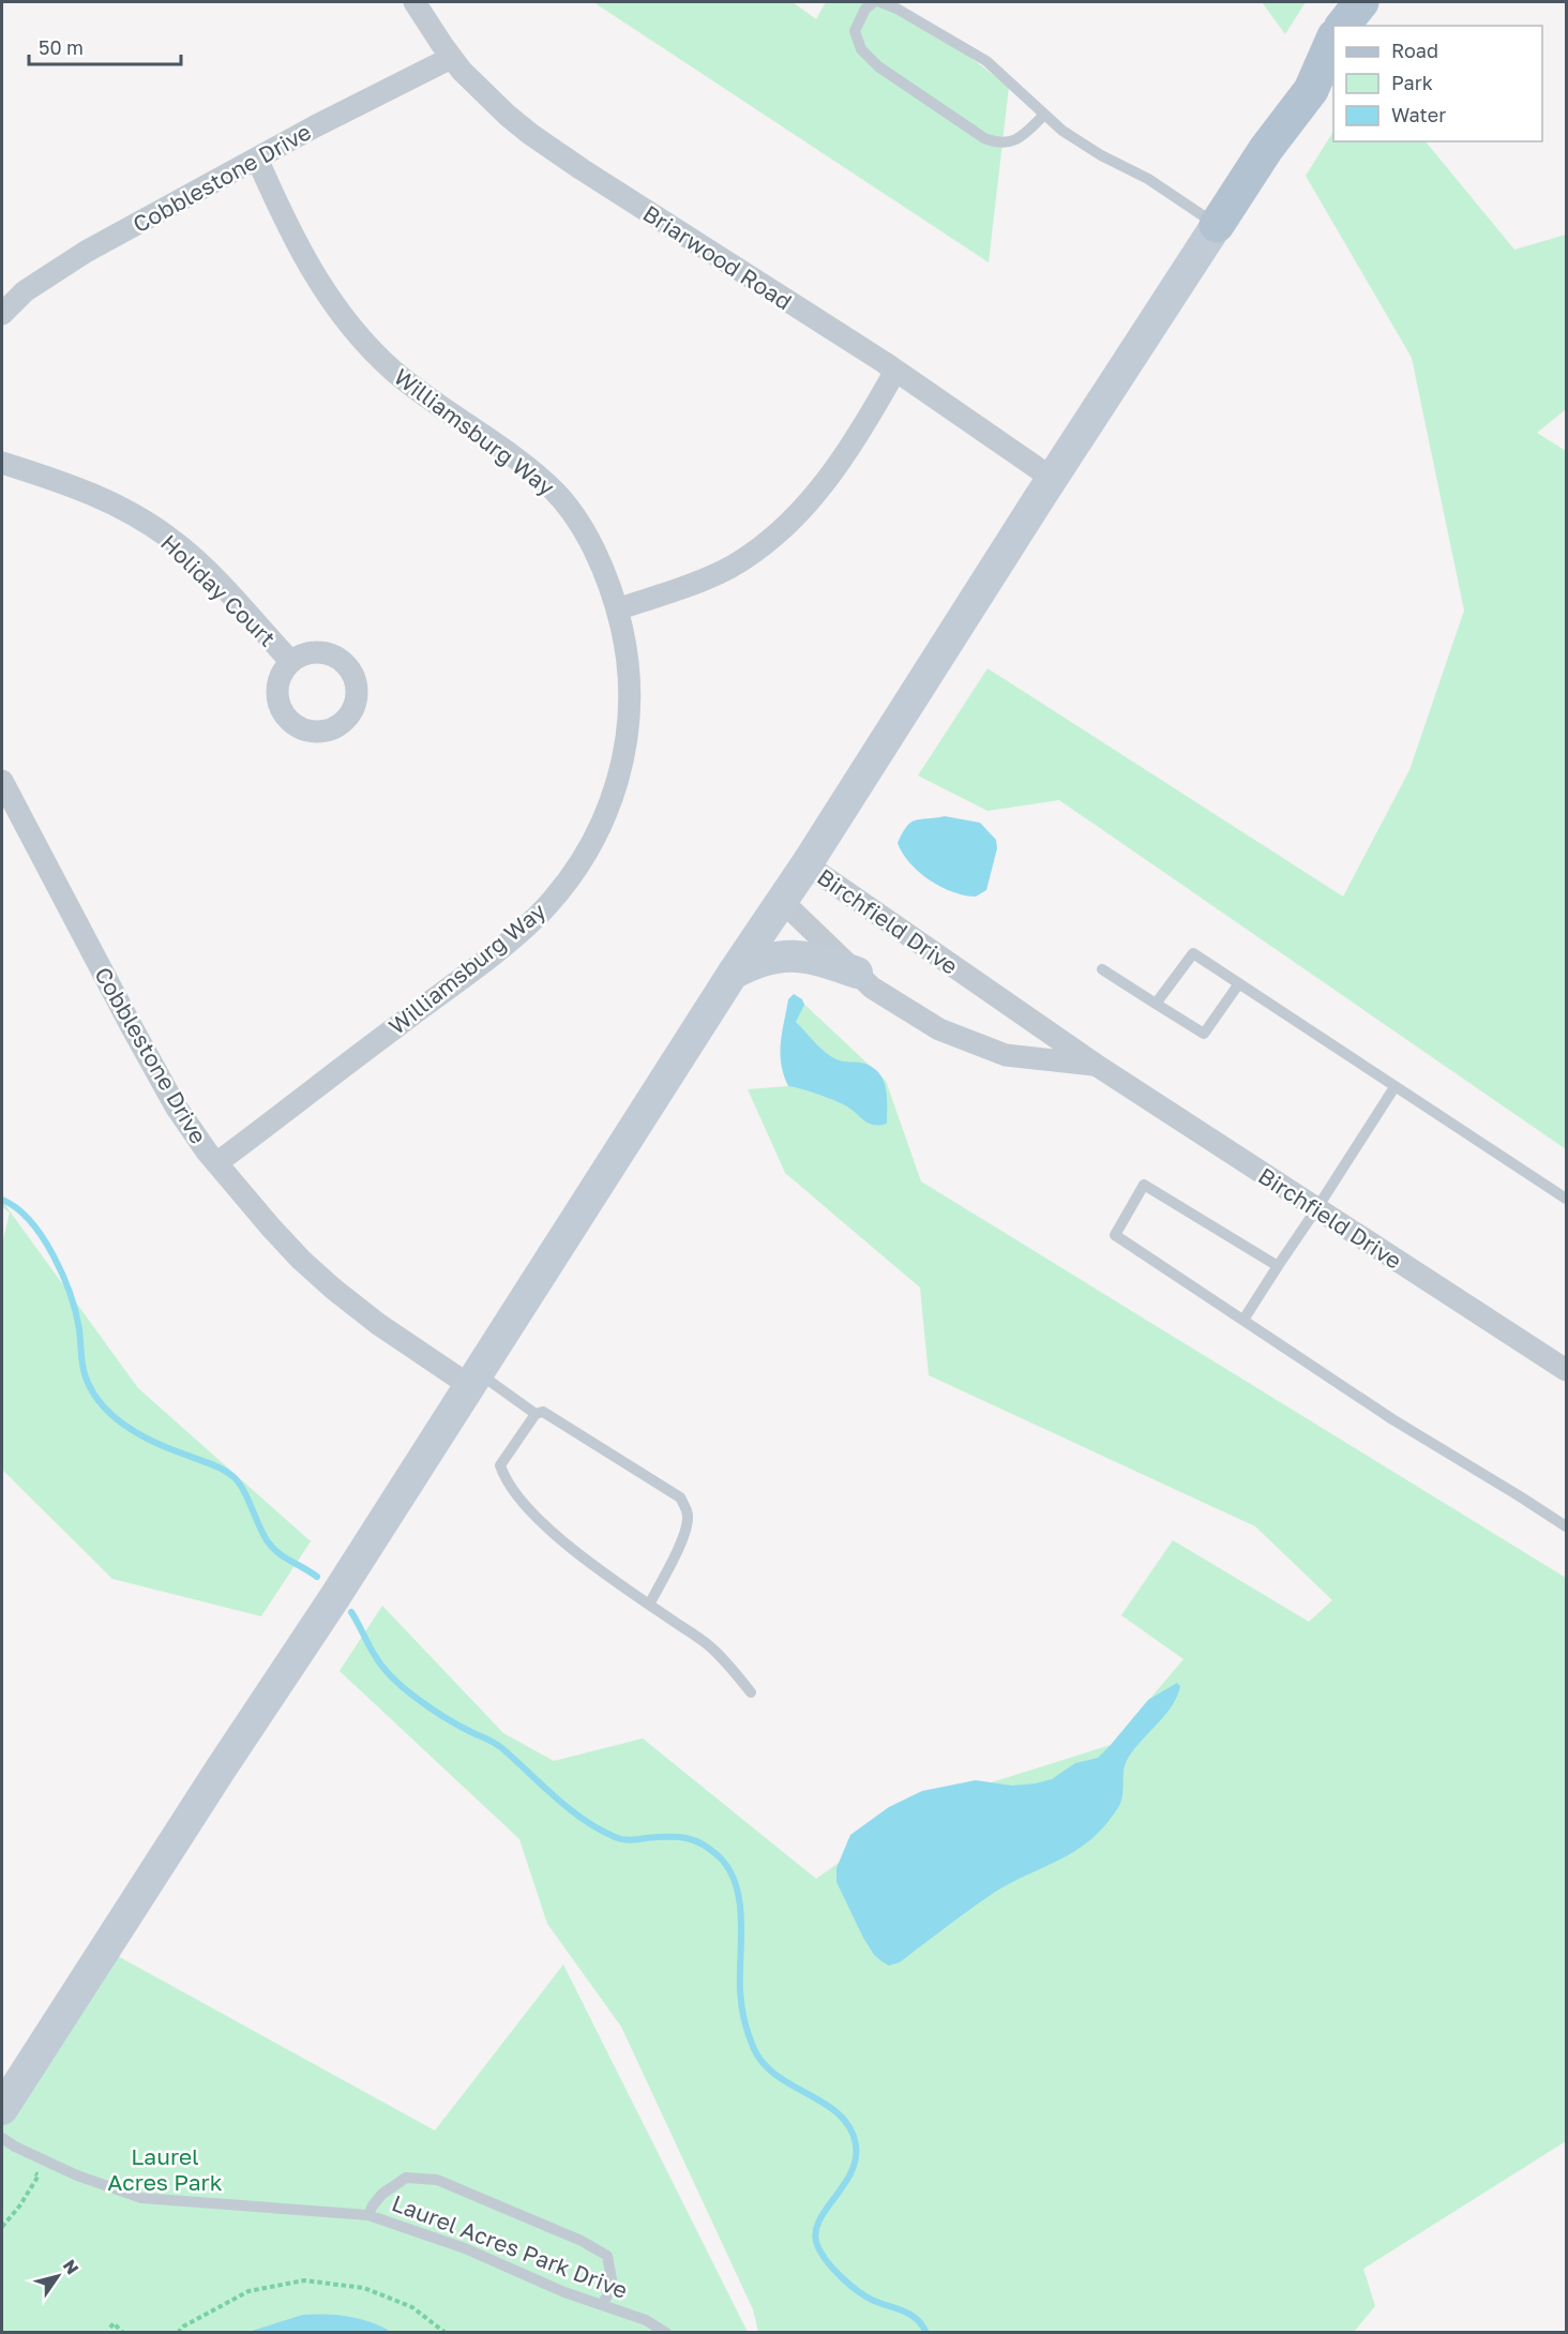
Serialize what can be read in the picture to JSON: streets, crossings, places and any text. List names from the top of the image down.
{
  "streets": {
    "street": [
      "Cobblestone Drive",
      "Briarwood Road",
      "Williamsburg Way",
      "Holiday Court",
      "Birchfield Drive"
    ],
    "lane": ["Laurel Acres Park Drive"]
  },
  "crossings": [
    ["Cobblestone Drive", "Briarwood Road"],
    ["Cobblestone Drive", "Williamsburg Way"]
  ],
  "parks": ["Laurel Acres Park"],
  "legend": ["Road", "Park", "Water"],
  "scale_bar": "50 m",
  "north": "top right"
}
